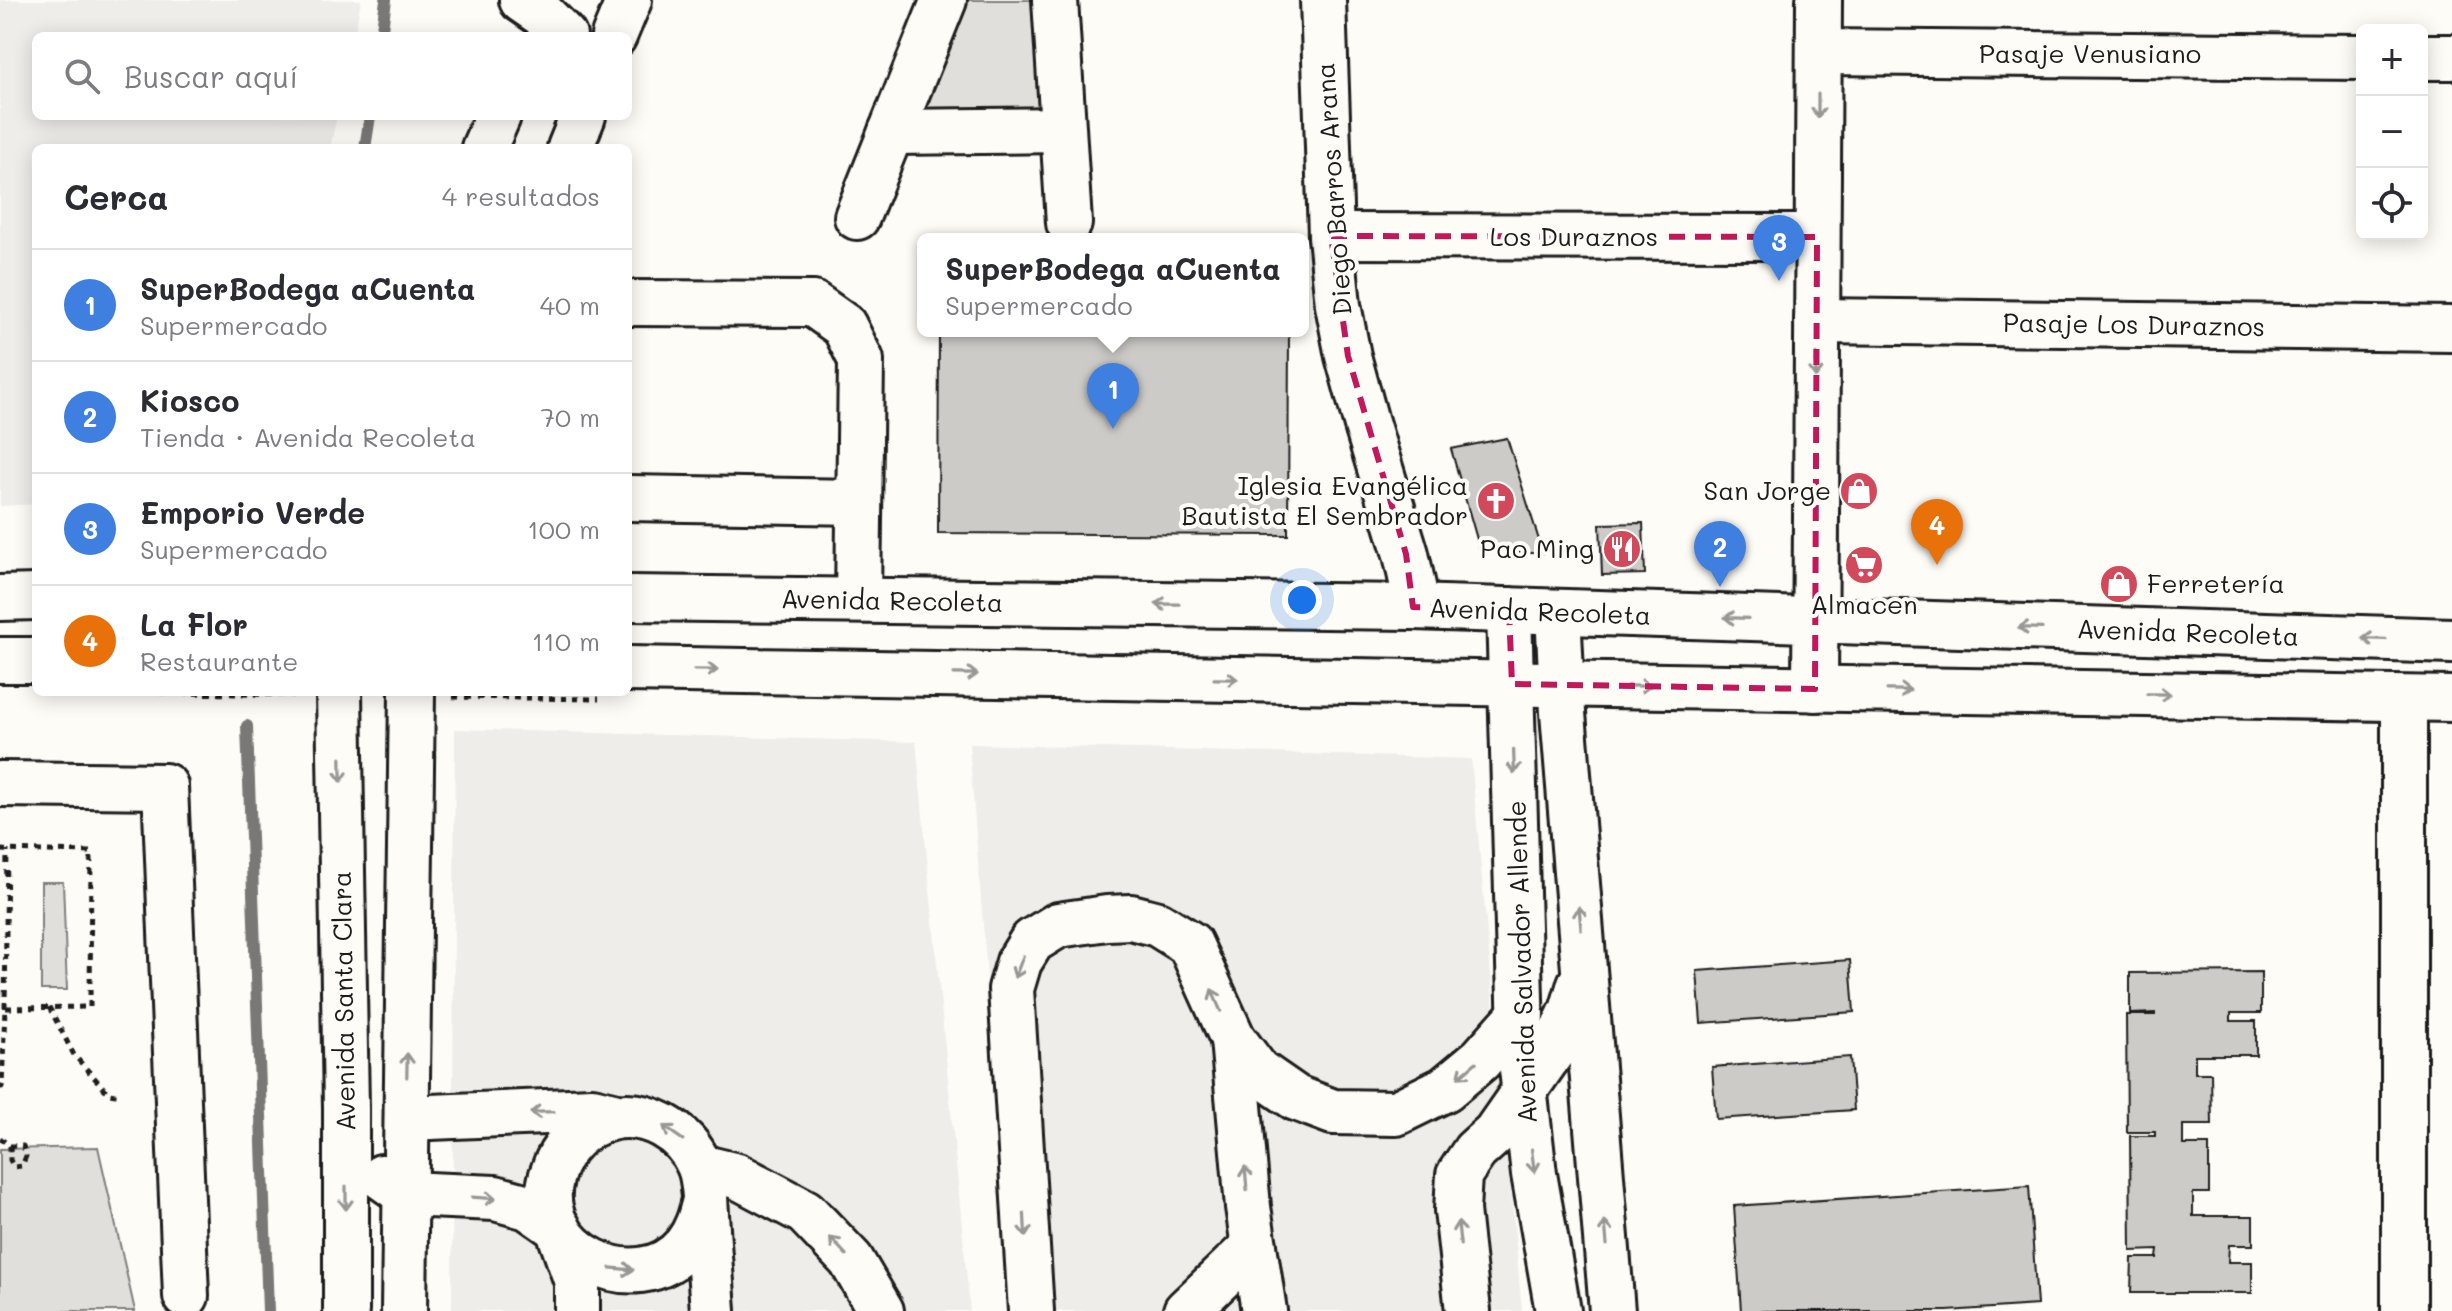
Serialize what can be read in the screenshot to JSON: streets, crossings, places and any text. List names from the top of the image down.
{
  "streets": {
    "street": [
      "Pasaje Venusiano",
      "Diego Barros Arana",
      "Los Duraznos",
      "Pasaje Los Duraznos",
      "Avenida Recoleta",
      "Avenida Salvador Allende",
      "Avenida Santa Clara"
    ]
  },
  "crossings": [
    ["Diego Barros Arana", "Los Duraznos"],
    ["Diego Barros Arana", "Avenida Recoleta"],
    ["Avenida Recoleta", "Avenida Salvador Allende"]
  ],
  "places": {
    "shop": ["San Jorge", "Ferretería"],
    "church": ["Iglesia Evangélica Bautista El Sembrador"],
    "restaurant": ["Pao Ming"],
    "supermarket": ["Almacen"]
  },
  "page": {
    "map_buttons": ["+", "−"],
    "search": "Buscar aquí",
    "heading": ["Cerca", "4 resultados"],
    "pins": [
      "3",
      "1",
      "4",
      "2"
    ],
    "popup": ["SuperBodega aCuenta", "Supermercado"],
    "list": [
      {
        "mark": "1",
        "name": "SuperBodega aCuenta",
        "note": "Supermercado",
        "value": "40 m"
      },
      {
        "mark": "2",
        "name": "Kiosco",
        "note": "Tienda · Avenida Recoleta",
        "value": "70 m"
      },
      {
        "mark": "3",
        "name": "Emporio Verde",
        "note": "Supermercado",
        "value": "100 m"
      },
      {
        "mark": "4",
        "name": "La Flor",
        "note": "Restaurante",
        "value": "110 m"
      }
    ]
  }
}
